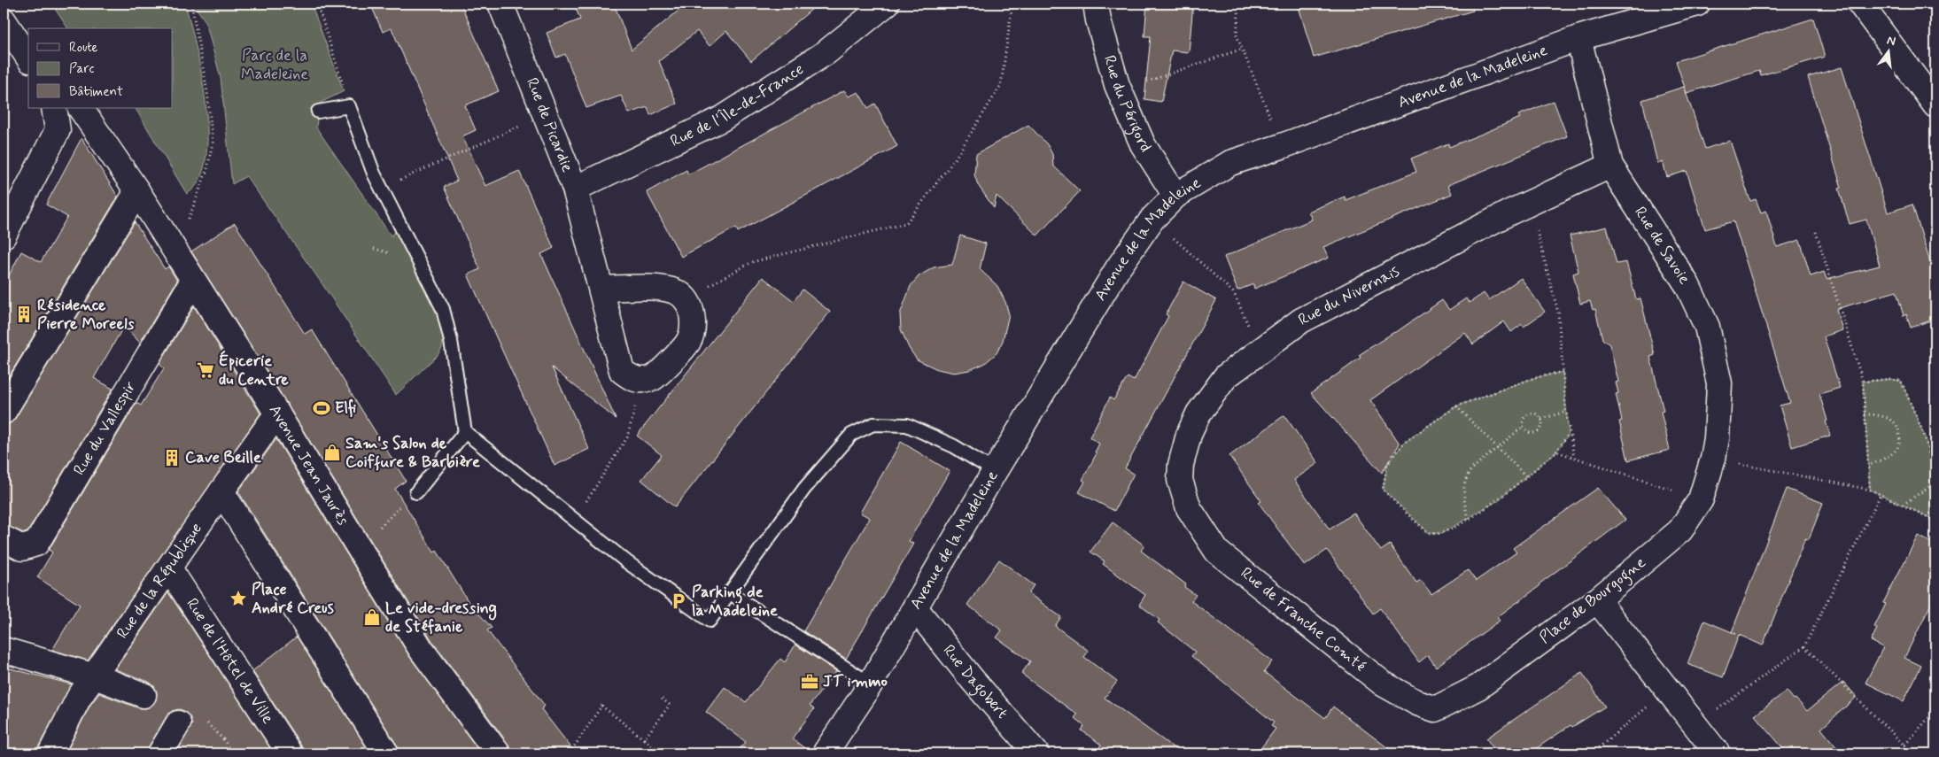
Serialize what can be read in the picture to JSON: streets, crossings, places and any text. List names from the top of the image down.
{
  "streets": {
    "street": [
      "Avenue de la Madeleine",
      "Rue du Périgord",
      "Rue de l'Île-de-France",
      "Rue de Picardie",
      "Rue de Savoie",
      "Rue du Nivernais",
      "Rue du Vallespir",
      "Avenue Jean Jaurès",
      "Rue de la République",
      "Place de Bourgogne",
      "Rue de Franche Comté",
      "Rue de l'Hôtel de Ville",
      "Rue Dagobert"
    ]
  },
  "crossings": [
    ["Avenue de la Madeleine", "Rue du Périgord"],
    ["Avenue de la Madeleine", "Rue de Savoie"],
    ["Avenue de la Madeleine", "Rue Dagobert"],
    ["Rue de l'Île-de-France", "Rue de Picardie"],
    ["Rue de Savoie", "Rue du Nivernais"],
    ["Rue de Savoie", "Place de Bourgogne"],
    ["Rue du Nivernais", "Rue de Franche Comté"],
    ["Rue du Vallespir", "Avenue Jean Jaurès"],
    ["Avenue Jean Jaurès", "Rue de la République"],
    ["Rue de la République", "Rue de l'Hôtel de Ville"],
    ["Place de Bourgogne", "Rue de Franche Comté"]
  ],
  "parks": ["Parc de la Madeleine"],
  "places": {
    "building": ["Résidence Pierre Moreels", "Cave Beille"],
    "supermarket": ["Épicerie du Centre"],
    "sports": ["Elfi"],
    "shop": ["Sam's Salon de Coiffure & Barbière", "Le vide-dressing de Stéfanie"],
    "place": ["Place André Creus"],
    "parking": ["Parking de la Madeleine"],
    "office": ["JT immo"]
  },
  "legend": ["Route", "Parc", "Bâtiment"],
  "north": "top"
}
